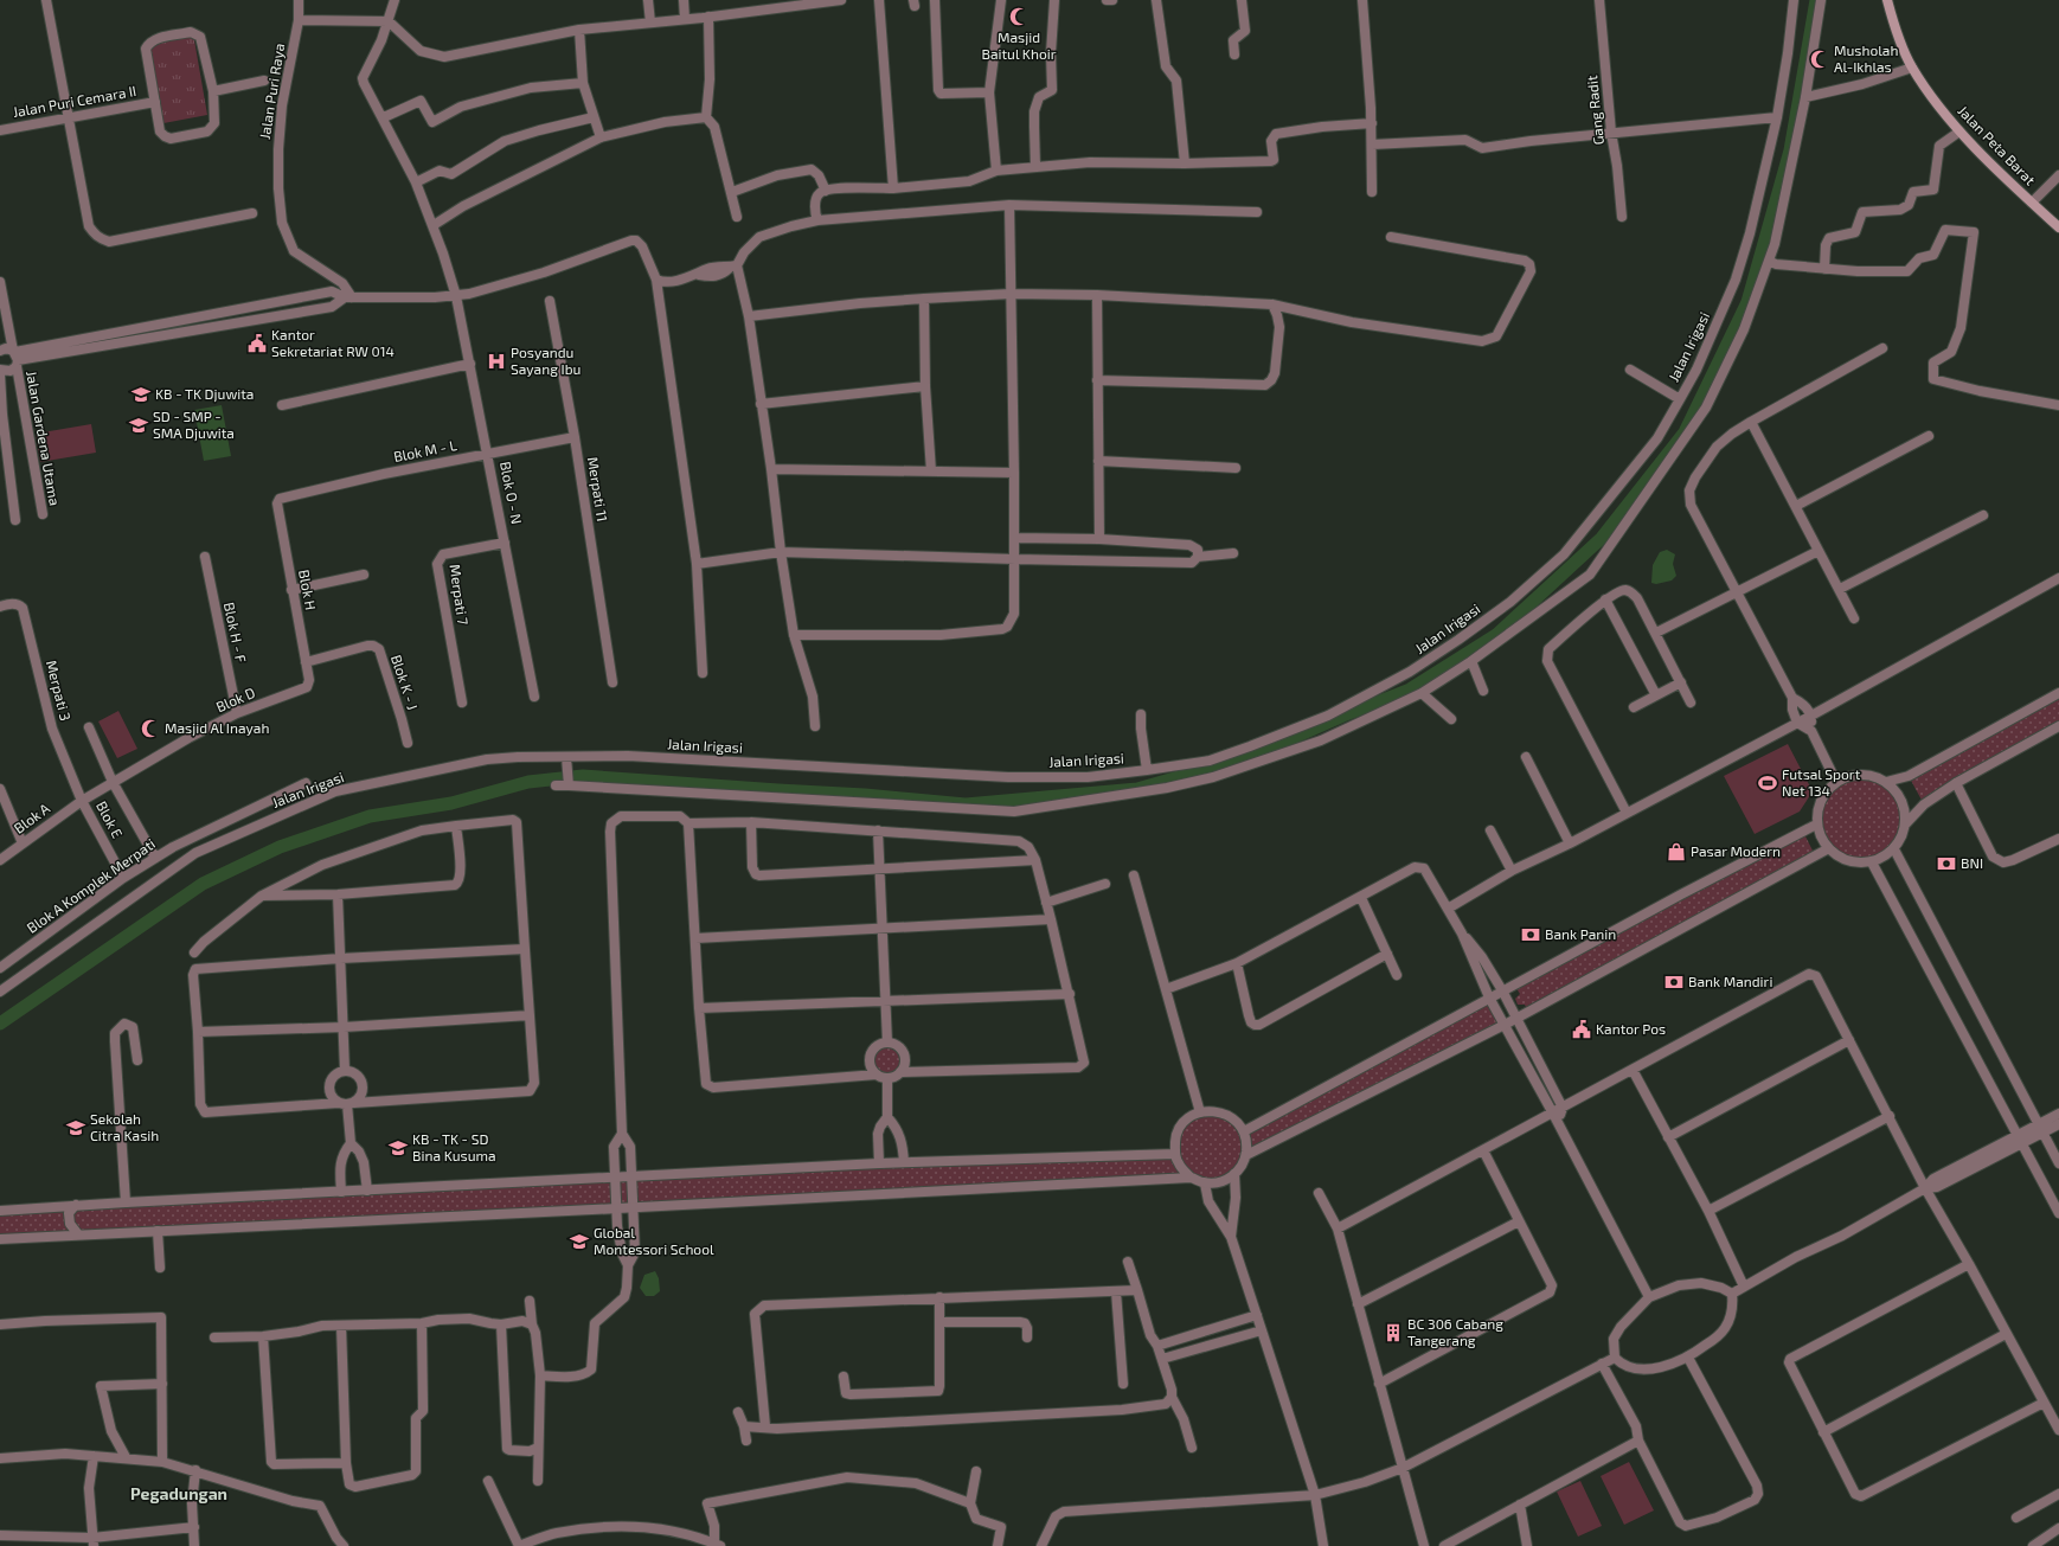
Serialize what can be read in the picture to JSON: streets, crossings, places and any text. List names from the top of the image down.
{
  "streets": {
    "main road": ["Jalan Peta Barat"],
    "street": [
      "Jalan Puri Raya",
      "Jalan Puri Cemara II",
      "Gang Radit",
      "Jalan Irigasi",
      "Jalan Gardena Utama",
      "Blok M - L",
      "Merpati 11",
      "Blok O - N",
      "Blok H",
      "Merpati 7",
      "Blok H - F",
      "Blok K - J",
      "Merpati 3",
      "Blok D",
      "Blok A",
      "Blok E",
      "Blok A Komplek Merpati"
    ]
  },
  "crossings": [
    ["Blok M - L", "Merpati 11"],
    ["Blok M - L", "Blok O - N"],
    ["Blok M - L", "Blok H"],
    ["Blok O - N", "Merpati 7"],
    ["Blok H", "Blok K - J"],
    ["Blok H", "Blok D"],
    ["Blok H - F", "Blok D"],
    ["Merpati 3", "Blok D"],
    ["Merpati 3", "Blok A"],
    ["Merpati 3", "Blok E"],
    ["Blok D", "Blok A"],
    ["Blok D", "Blok E"],
    ["Blok A", "Blok E"],
    ["Blok E", "Blok A Komplek Merpati"]
  ],
  "districts": ["Pegadungan"],
  "places": {
    "mosque": ["Masjid Baitul Khoir", "Musholah Al-Ikhlas", "Masjid Al Inayah"],
    "public building": ["Kantor Sekretariat RW 014", "Kantor Pos"],
    "hospital": ["Posyandu Sayang Ibu"],
    "school or university": [
      "KB - TK Djuwita",
      "SD - SMP - SMA Djuwita",
      "Sekolah Citra Kasih",
      "KB - TK - SD Bina Kusuma",
      "Global Montessori School"
    ],
    "sports": ["Futsal Sport Net 134"],
    "shop": ["Pasar Modern"],
    "bank": ["BNI", "Bank Panin", "Bank Mandiri"],
    "building": ["BC 306 Cabang Tangerang"]
  }
}
